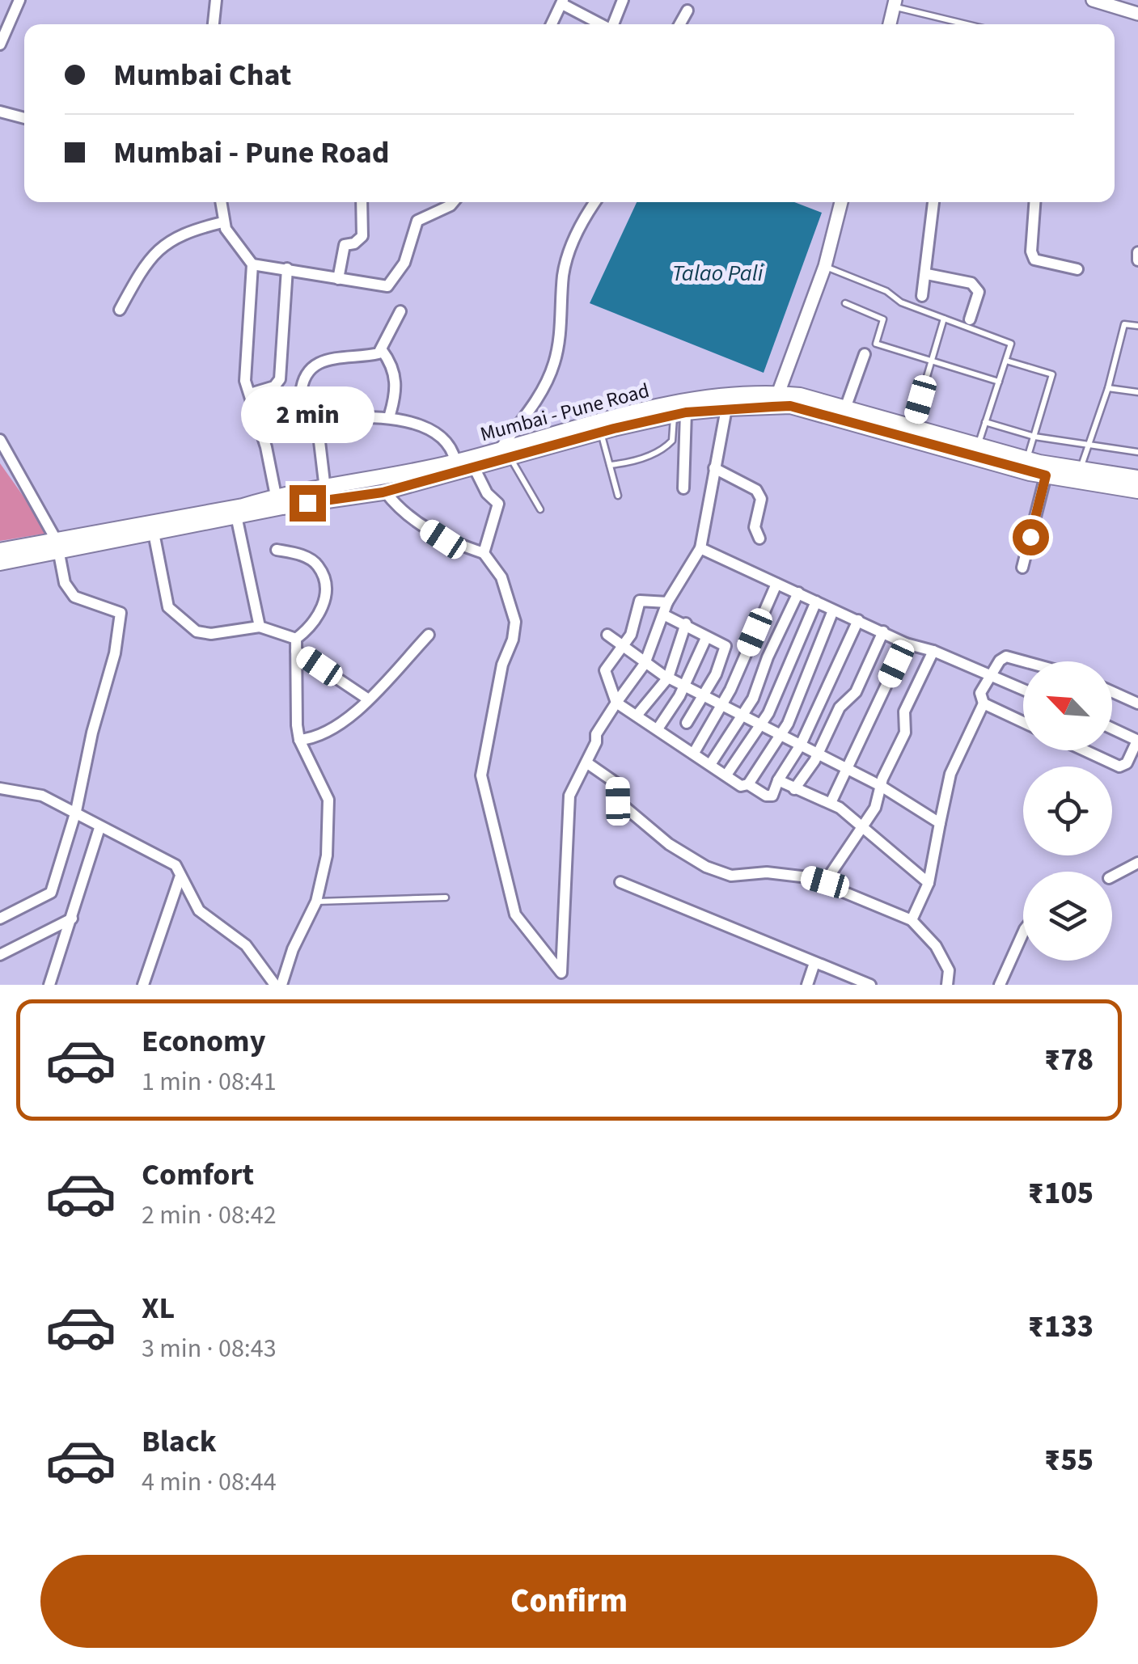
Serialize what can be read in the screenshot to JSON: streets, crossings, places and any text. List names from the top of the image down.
{
  "streets": {
    "main road": ["Mumbai - Pune Road"]
  },
  "water": ["Talao Pali"],
  "north": "top left",
  "page": {
    "banner": ["Mumbai Chat", "Mumbai - Pune Road"],
    "bubble": "2 min",
    "list": [
      {
        "name": "Economy",
        "note": "1 min · 08:41",
        "value": "₹78"
      },
      {
        "name": "Comfort",
        "note": "2 min · 08:42",
        "value": "₹105"
      },
      {
        "name": "XL",
        "note": "3 min · 08:43",
        "value": "₹133"
      },
      {
        "name": "Black",
        "note": "4 min · 08:44",
        "value": "₹55"
      }
    ],
    "buttons": "Confirm"
  }
}
